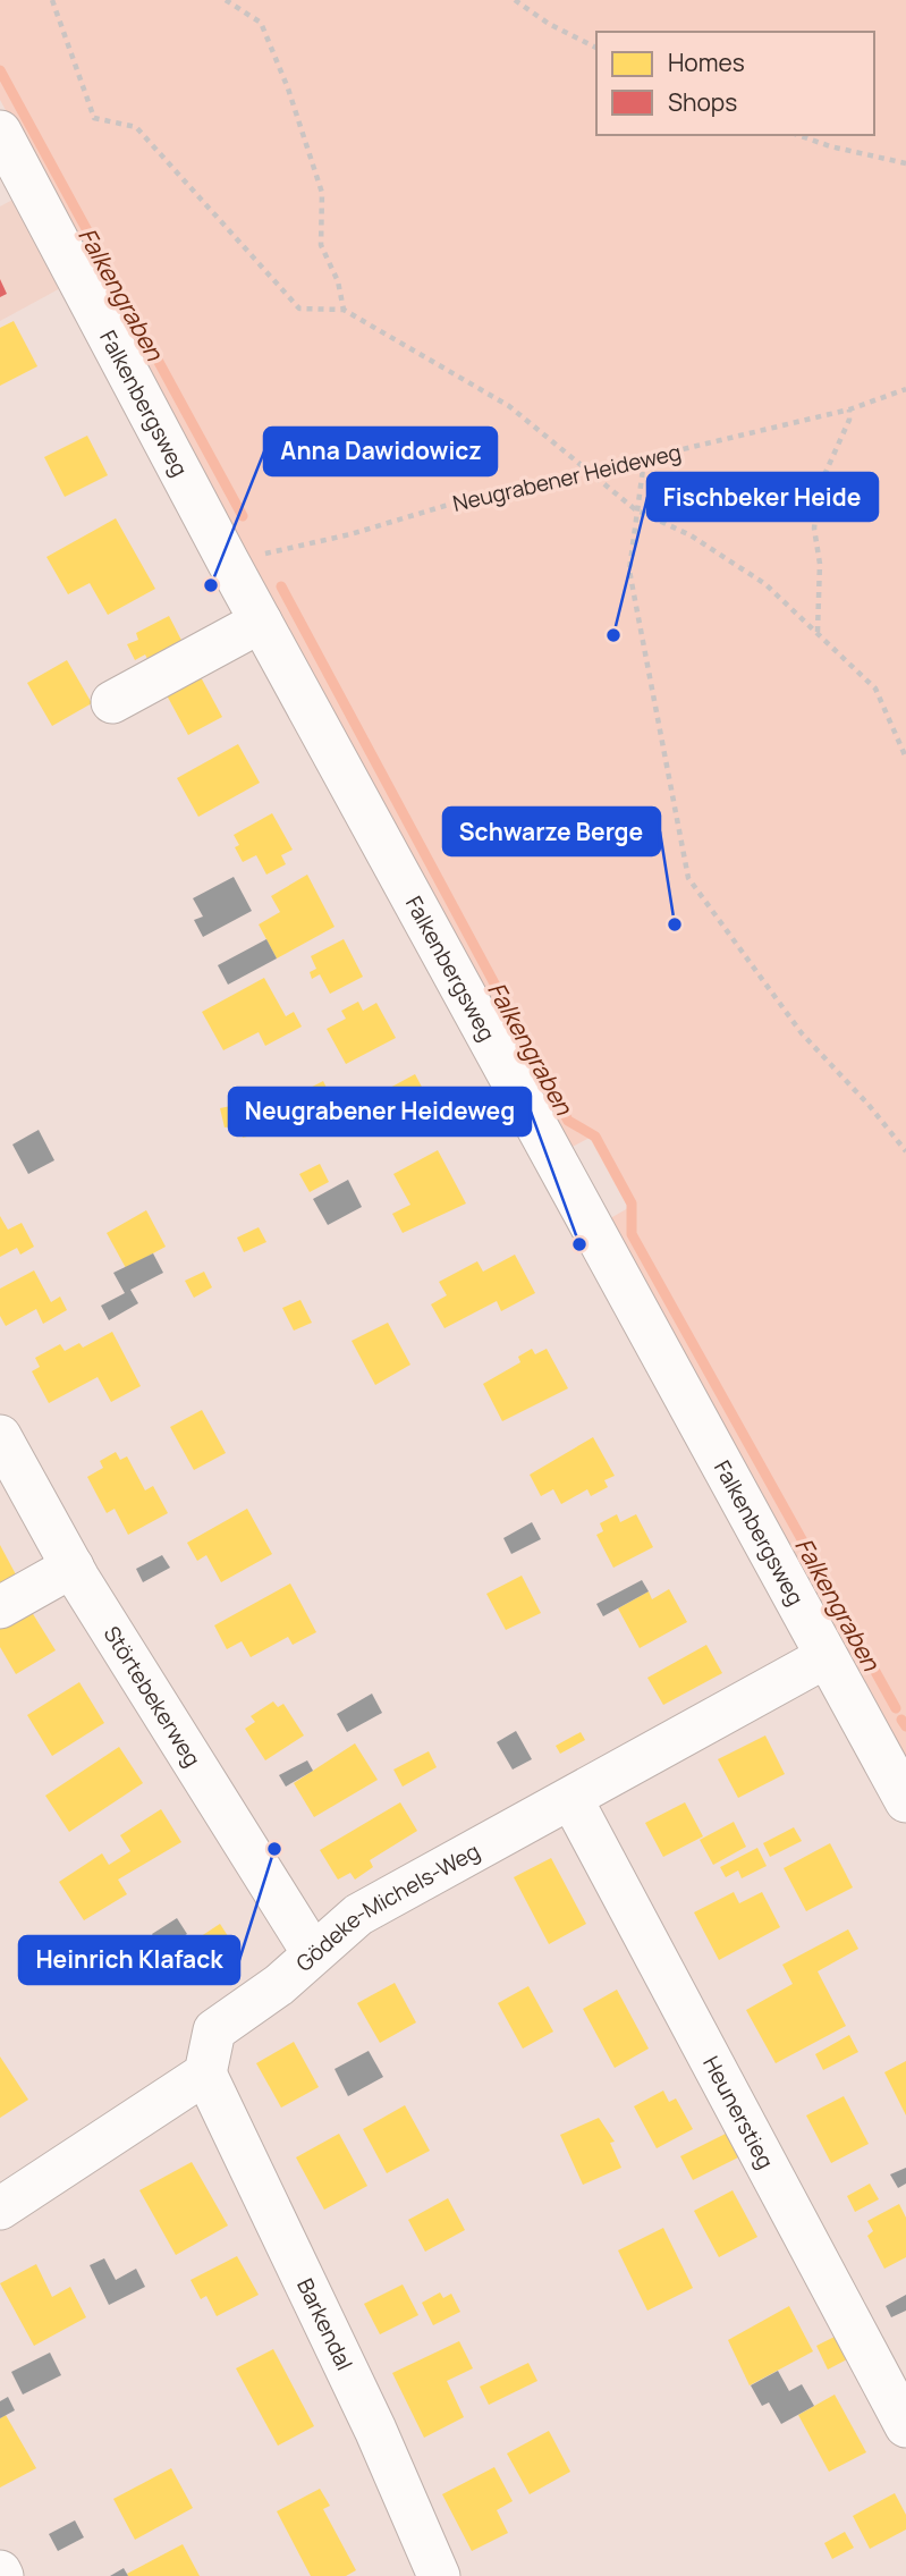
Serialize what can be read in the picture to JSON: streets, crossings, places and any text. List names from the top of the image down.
{
  "streets": {
    "street": [
      "Falkenbergsweg",
      "Störtebekerweg",
      "Gödeke-Michels-Weg",
      "Heunerstieg",
      "Barkendal"
    ],
    "path": ["Neugrabener Heideweg"]
  },
  "crossings": [
    ["Falkenbergsweg", "Neugrabener Heideweg"],
    ["Falkenbergsweg", "Gödeke-Michels-Weg"],
    ["Störtebekerweg", "Gödeke-Michels-Weg"],
    ["Gödeke-Michels-Weg", "Heunerstieg"],
    ["Gödeke-Michels-Weg", "Barkendal"]
  ],
  "water": ["Falkengraben"],
  "places": [
    "Anna Dawidowicz",
    "Fischbeker Heide",
    "Schwarze Berge",
    "Neugrabener Heideweg",
    "Heinrich Klafack"
  ],
  "legend": ["Homes", "Shops"]
}
